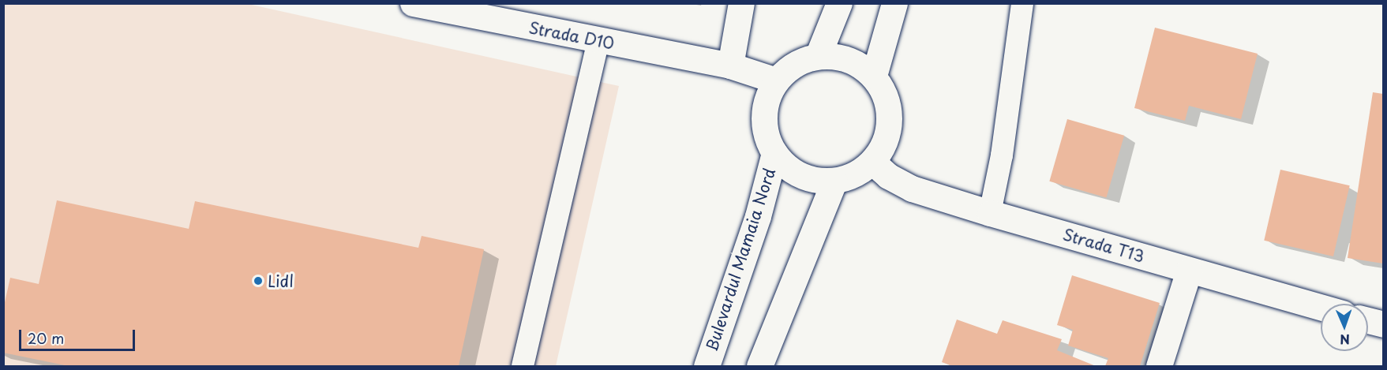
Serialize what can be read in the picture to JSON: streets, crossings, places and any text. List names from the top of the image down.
{
  "streets": {
    "street": ["Strada D10", "Strada T13", "Bulevardul Mamaia Nord"]
  },
  "crossings": [
    ["Strada D10", "Strada T13"],
    ["Strada D10", "Bulevardul Mamaia Nord"],
    ["Strada T13", "Bulevardul Mamaia Nord"]
  ],
  "places": ["Lidl"],
  "scale_bar": "20 m",
  "north": "bottom"
}
